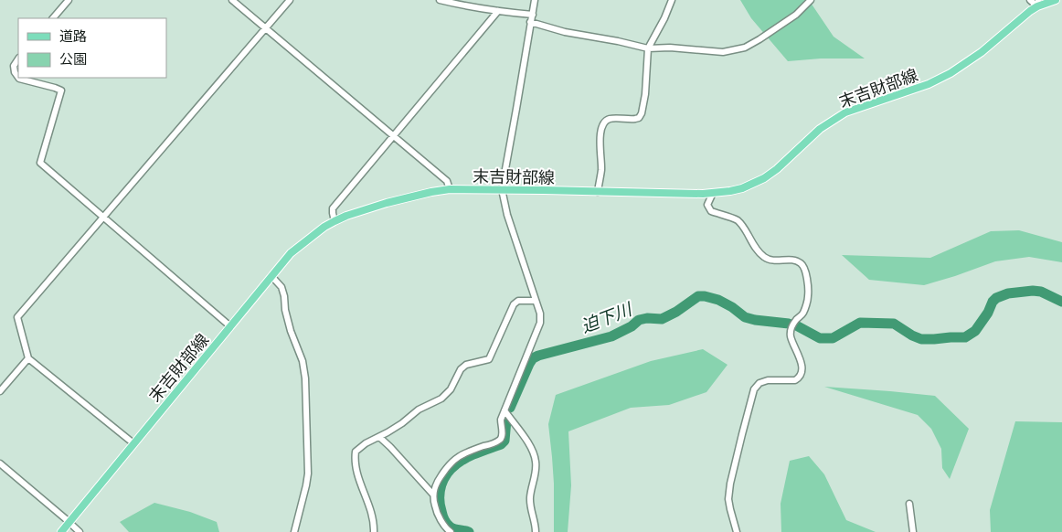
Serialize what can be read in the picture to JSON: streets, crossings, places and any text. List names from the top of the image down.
{
  "streets": {
    "main road": ["末吉財部線"]
  },
  "water": ["迫下川"],
  "legend": ["道路", "公園"]
}
